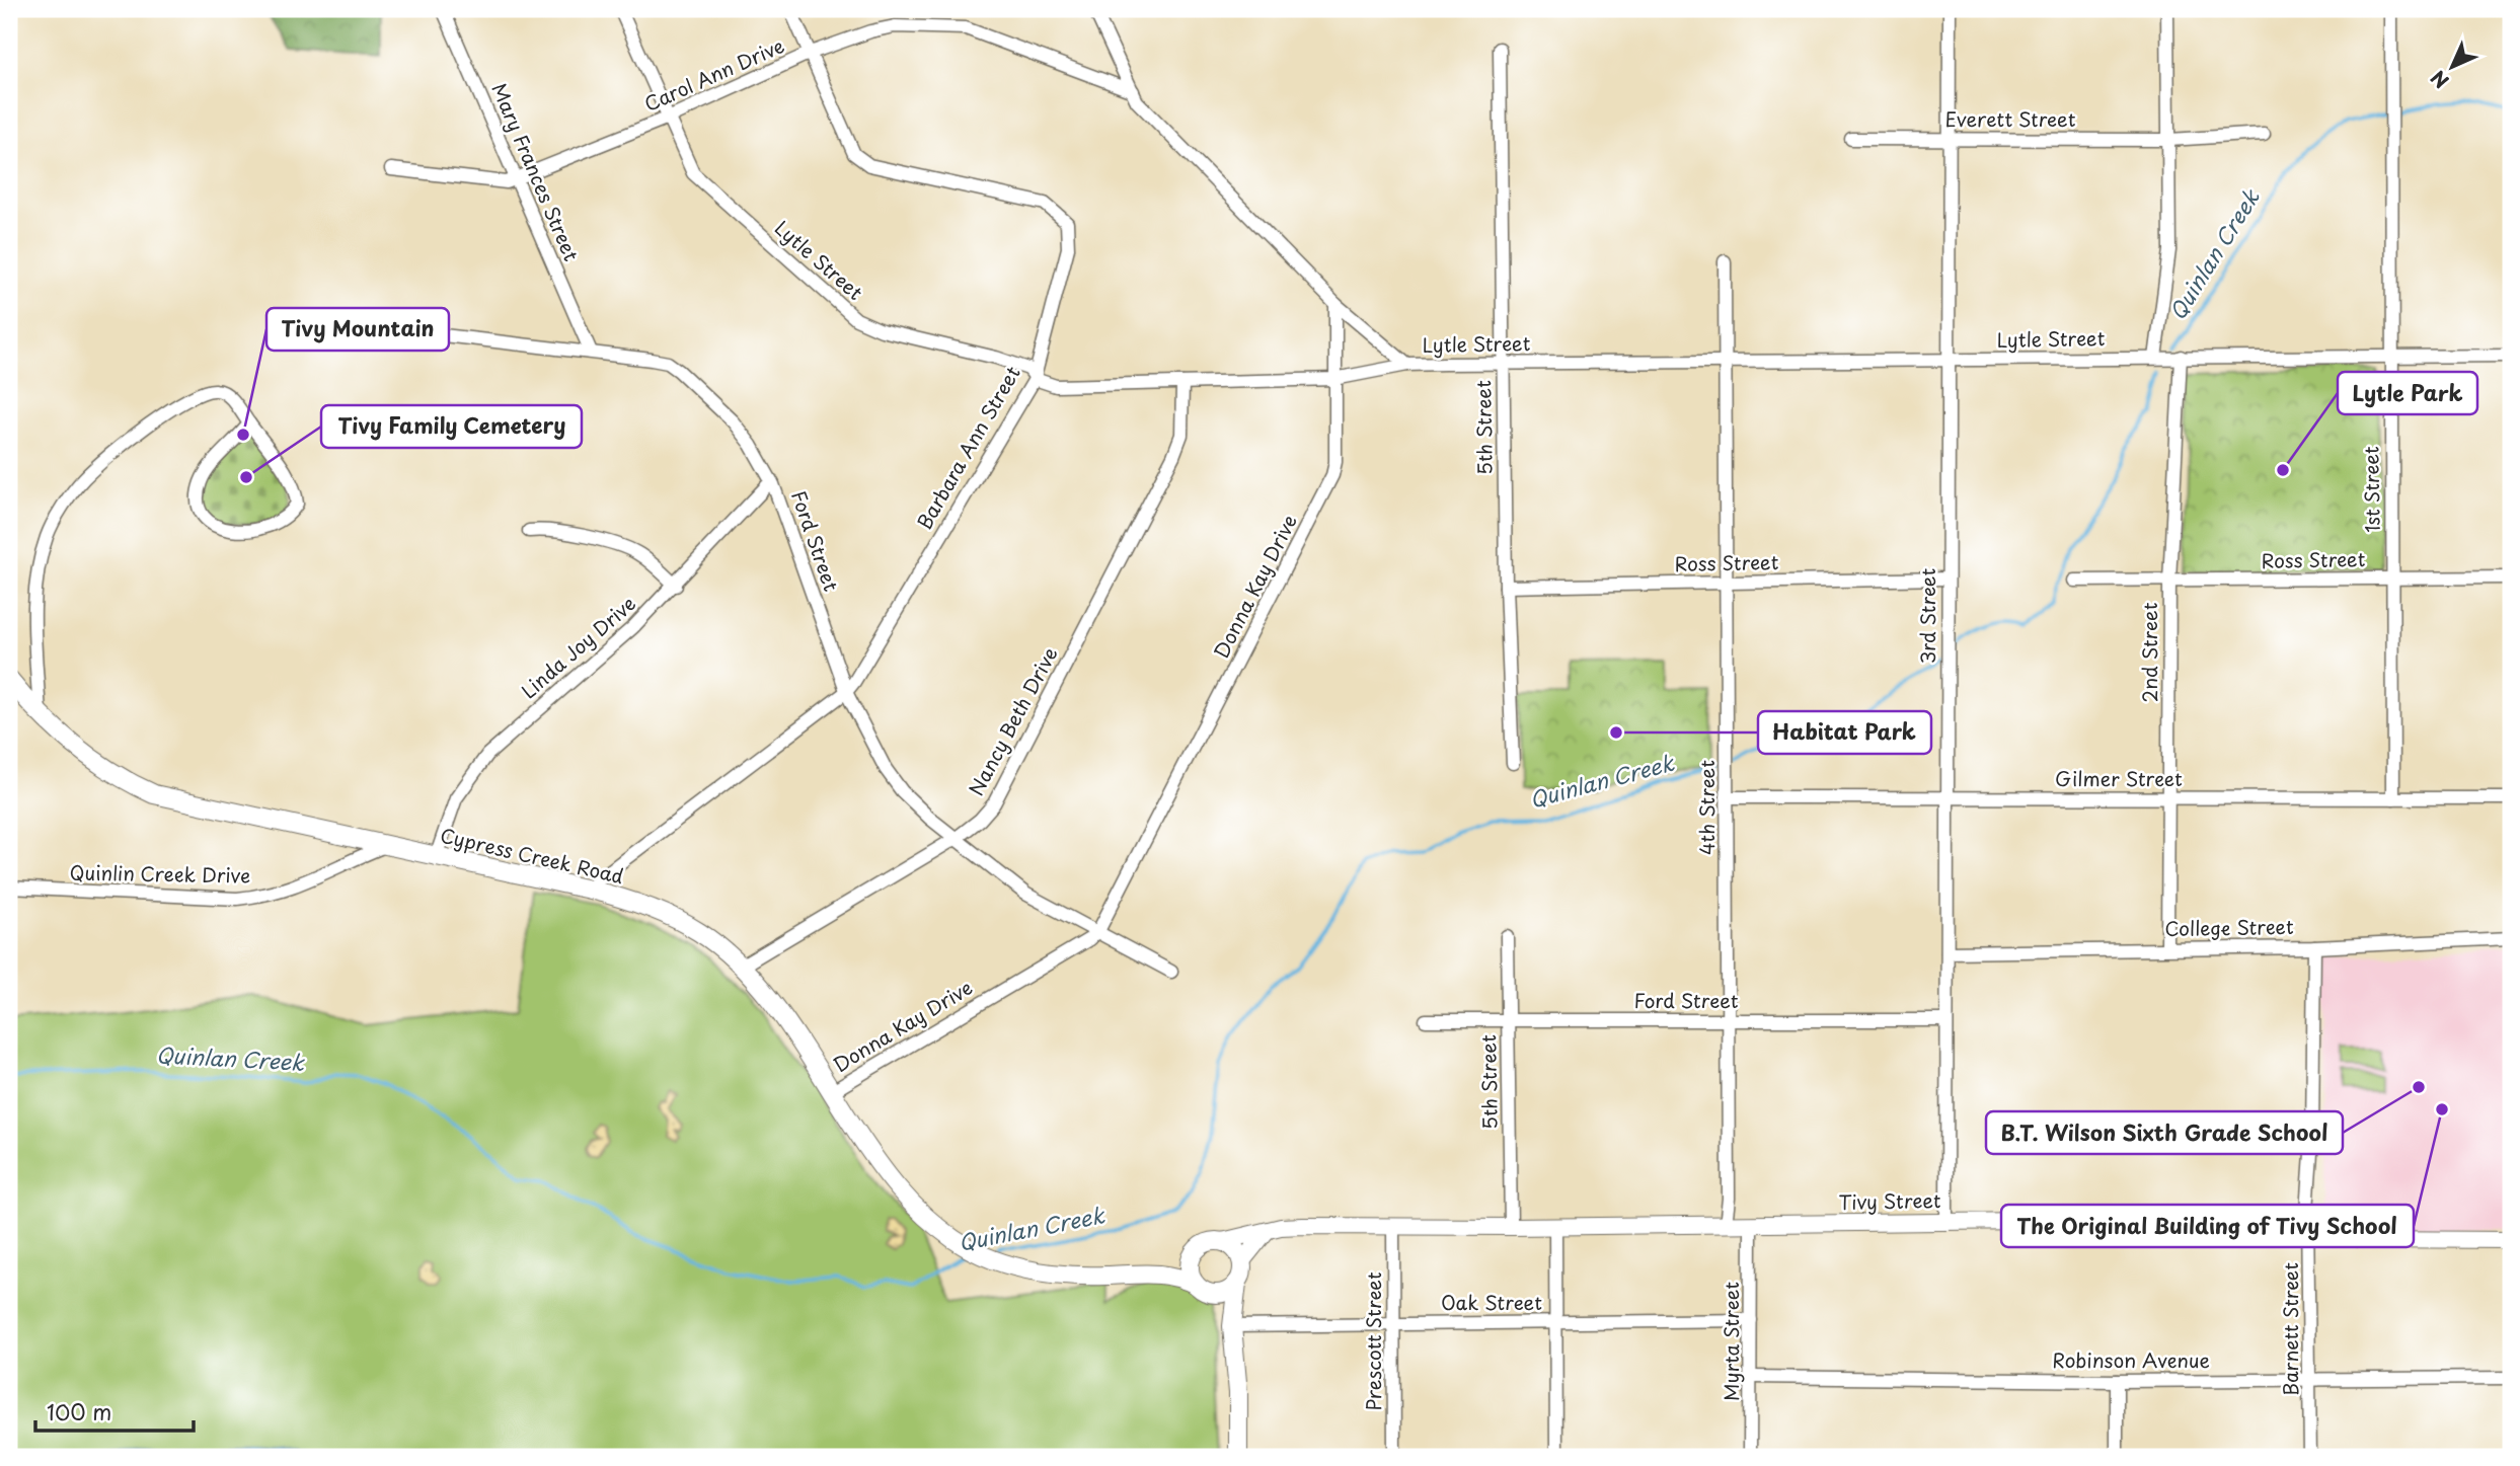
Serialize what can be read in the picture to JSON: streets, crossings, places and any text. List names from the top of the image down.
{
  "streets": {
    "main road": ["Cypress Creek Road"],
    "street": [
      "Carol Ann Drive",
      "Everett Street",
      "Mary Frances Street",
      "Lytle Street",
      "5th Street",
      "Barbara Ann Street",
      "1st Street",
      "Ford Street",
      "Ross Street",
      "Donna Kay Drive",
      "3rd Street",
      "Linda Joy Drive",
      "2nd Street",
      "Nancy Beth Drive",
      "Gilmer Street",
      "4th Street",
      "Quinlin Creek Drive",
      "College Street",
      "Tivy Street",
      "Oak Street",
      "Barnett Street",
      "Prescott Street",
      "Myrta Street",
      "Robinson Avenue"
    ]
  },
  "crossings": [
    ["Carol Ann Drive", "Mary Frances Street"],
    ["Carol Ann Drive", "Lytle Street"],
    ["Carol Ann Drive", "Barbara Ann Street"],
    ["Everett Street", "3rd Street"],
    ["Mary Frances Street", "Ford Street"],
    ["Lytle Street", "5th Street"],
    ["Lytle Street", "Barbara Ann Street"],
    ["Lytle Street", "1st Street"],
    ["Lytle Street", "Donna Kay Drive"],
    ["Lytle Street", "3rd Street"],
    ["Lytle Street", "2nd Street"],
    ["Lytle Street", "Nancy Beth Drive"],
    ["Lytle Street", "4th Street"],
    ["5th Street", "Ford Street"],
    ["5th Street", "Ross Street"],
    ["5th Street", "Tivy Street"],
    ["Barbara Ann Street", "Ford Street"],
    ["Barbara Ann Street", "Cypress Creek Road"],
    ["1st Street", "Ross Street"],
    ["1st Street", "Gilmer Street"],
    ["Ford Street", "Donna Kay Drive"],
    ["Ford Street", "3rd Street"],
    ["Ford Street", "Linda Joy Drive"],
    ["Ford Street", "Nancy Beth Drive"],
    ["Ford Street", "4th Street"],
    ["Ross Street", "3rd Street"],
    ["Ross Street", "2nd Street"],
    ["Ross Street", "4th Street"],
    ["Donna Kay Drive", "Cypress Creek Road"],
    ["3rd Street", "Gilmer Street"],
    ["3rd Street", "College Street"],
    ["3rd Street", "Tivy Street"],
    ["Linda Joy Drive", "Cypress Creek Road"],
    ["2nd Street", "Gilmer Street"],
    ["2nd Street", "College Street"],
    ["Nancy Beth Drive", "Cypress Creek Road"],
    ["Gilmer Street", "4th Street"],
    ["4th Street", "Tivy Street"],
    ["Cypress Creek Road", "Quinlin Creek Drive"],
    ["Cypress Creek Road", "Tivy Street"],
    ["College Street", "Barnett Street"],
    ["Tivy Street", "Barnett Street"],
    ["Tivy Street", "Prescott Street"],
    ["Tivy Street", "Myrta Street"],
    ["Oak Street", "Prescott Street"],
    ["Oak Street", "Myrta Street"],
    ["Barnett Street", "Robinson Avenue"],
    ["Myrta Street", "Robinson Avenue"]
  ],
  "water": ["Quinlan Creek"],
  "places": [
    "Tivy Mountain",
    "Lytle Park",
    "Tivy Family Cemetery",
    "Habitat Park",
    "B.T. Wilson Sixth Grade School",
    "The Original Building of Tivy School"
  ],
  "scale_bar": "100 m",
  "north": "bottom left"
}
